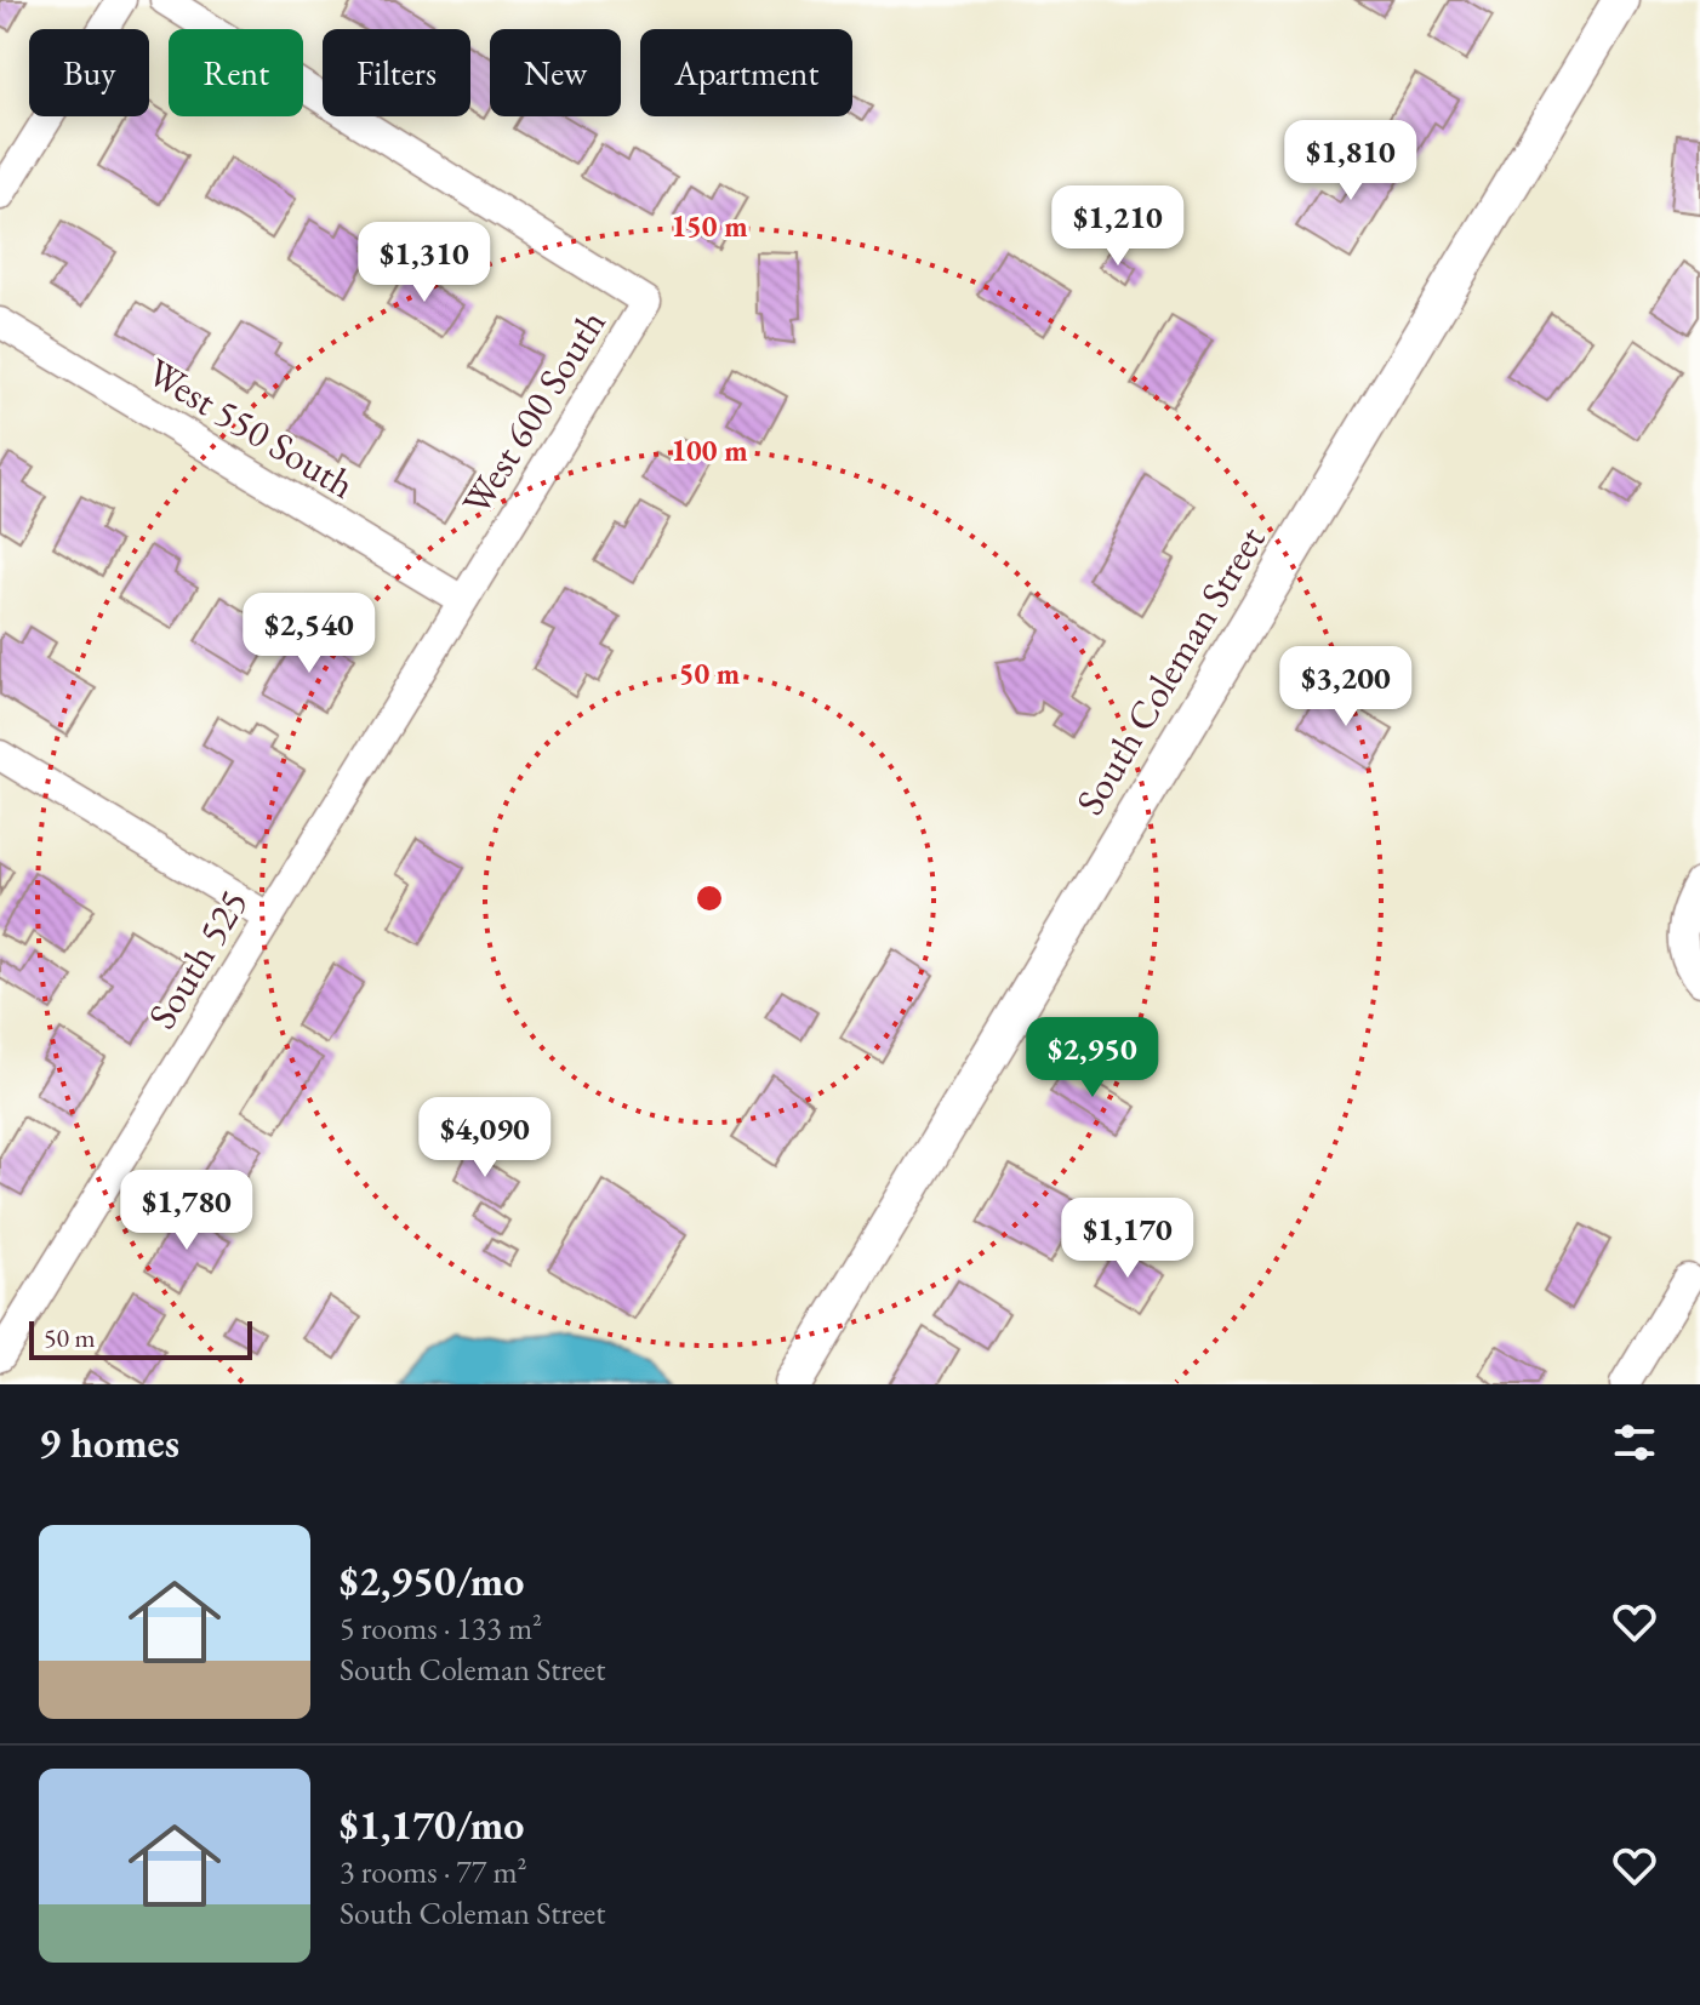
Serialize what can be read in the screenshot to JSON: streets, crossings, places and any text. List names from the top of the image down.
{
  "streets": {
    "street": [
      "West 600 South",
      "West 550 South",
      "South Coleman Street",
      "South 525"
    ]
  },
  "crossings": [
    ["West 600 South", "West 550 South"],
    ["West 600 South", "South 525"],
    ["West 550 South", "South 525"]
  ],
  "scale_bar": "50 m",
  "page": {
    "chip": [
      "Buy",
      "Rent",
      "Filters",
      "New",
      "Apartment"
    ],
    "price": [
      "$1,810",
      "$1,210",
      "$1,310",
      "$2,540",
      "$3,200",
      "$2,950",
      "$4,090",
      "$1,780",
      "$1,170"
    ],
    "scale": "50 m",
    "heading": "9 homes",
    "list": [
      {
        "name": "$2,950/mo",
        "note": "5 rooms · 133 m² · South Coleman Street"
      },
      {
        "name": "$1,170/mo",
        "note": "3 rooms · 77 m² · South Coleman Street"
      }
    ]
  },
  "rings": ["150 m", "100 m", "50 m"]
}
